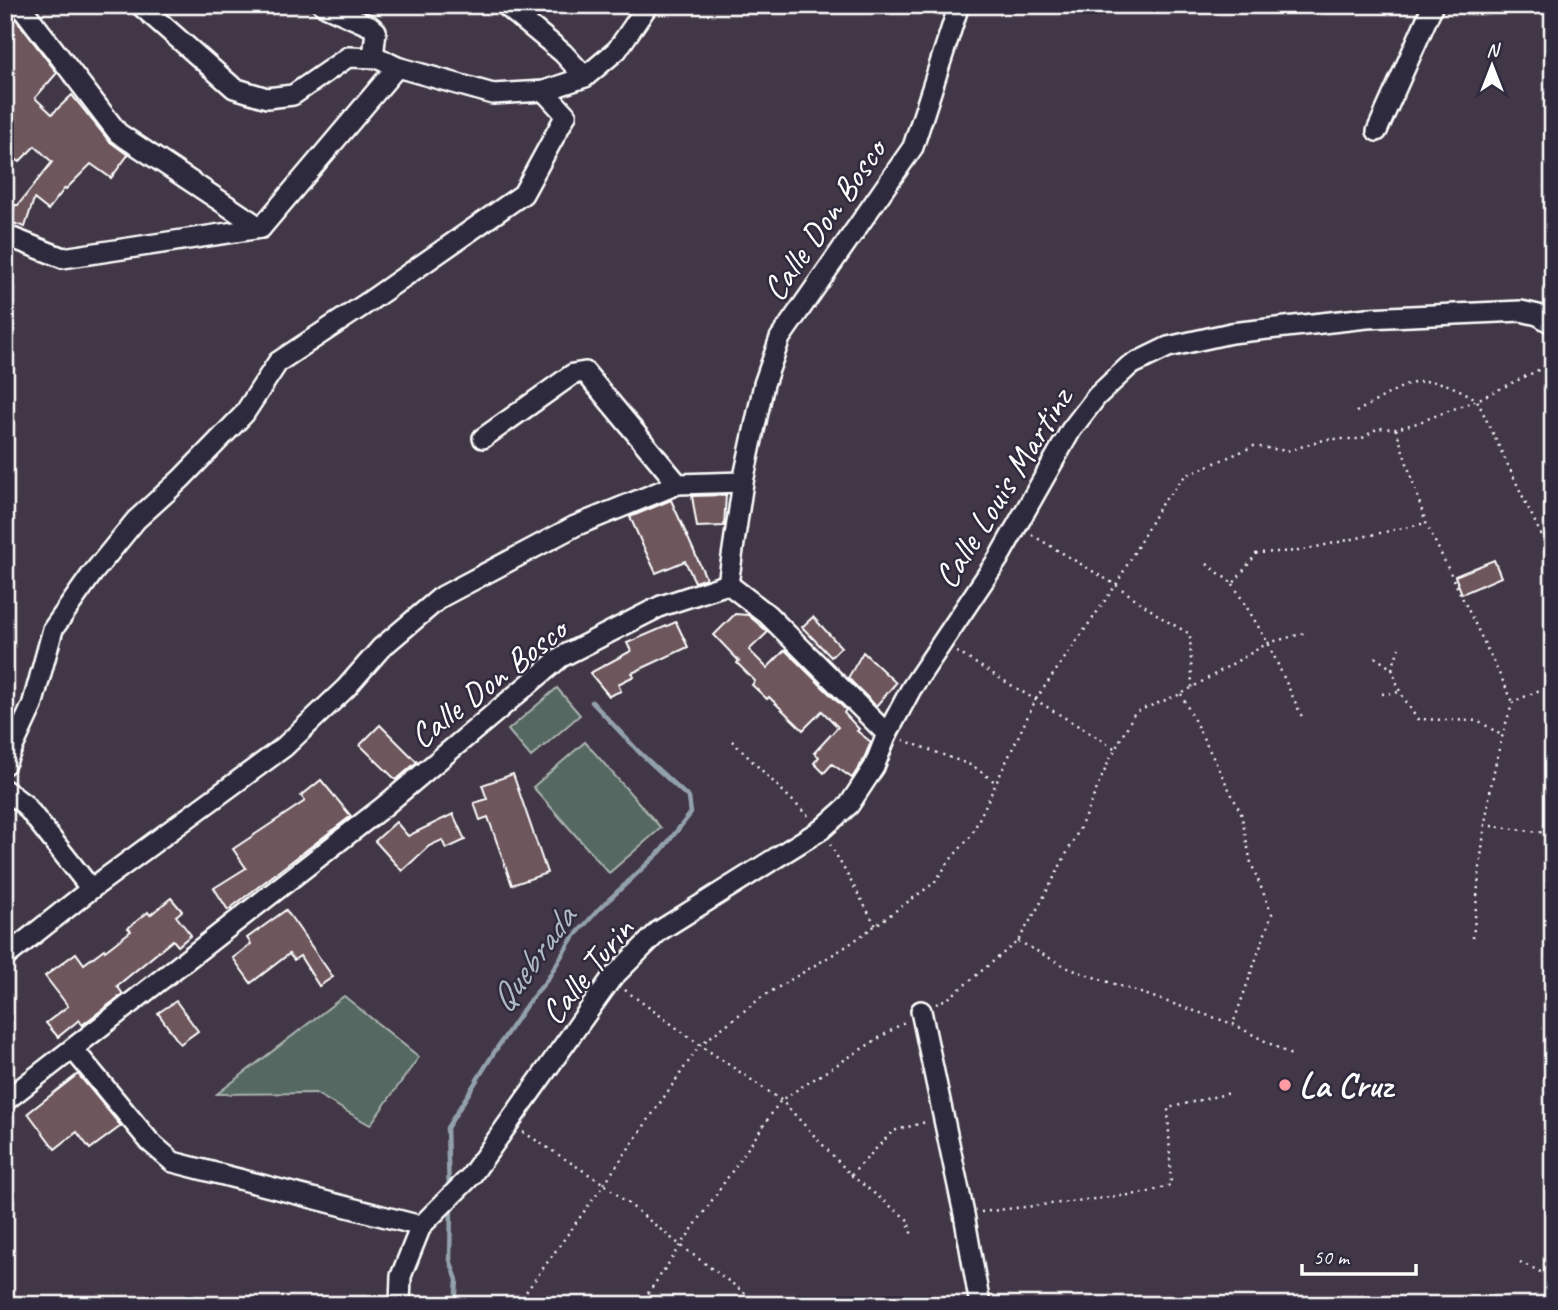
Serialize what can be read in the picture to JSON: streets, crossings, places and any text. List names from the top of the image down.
{
  "streets": {
    "street": ["Calle Don Bosco", "Calle Louis Martinz", "Calle Turin"]
  },
  "crossings": [
    ["Calle Louis Martinz", "Calle Turin"]
  ],
  "water": ["Quebrada"],
  "places": ["La Cruz"],
  "scale_bar": "50 m",
  "north": "top"
}
